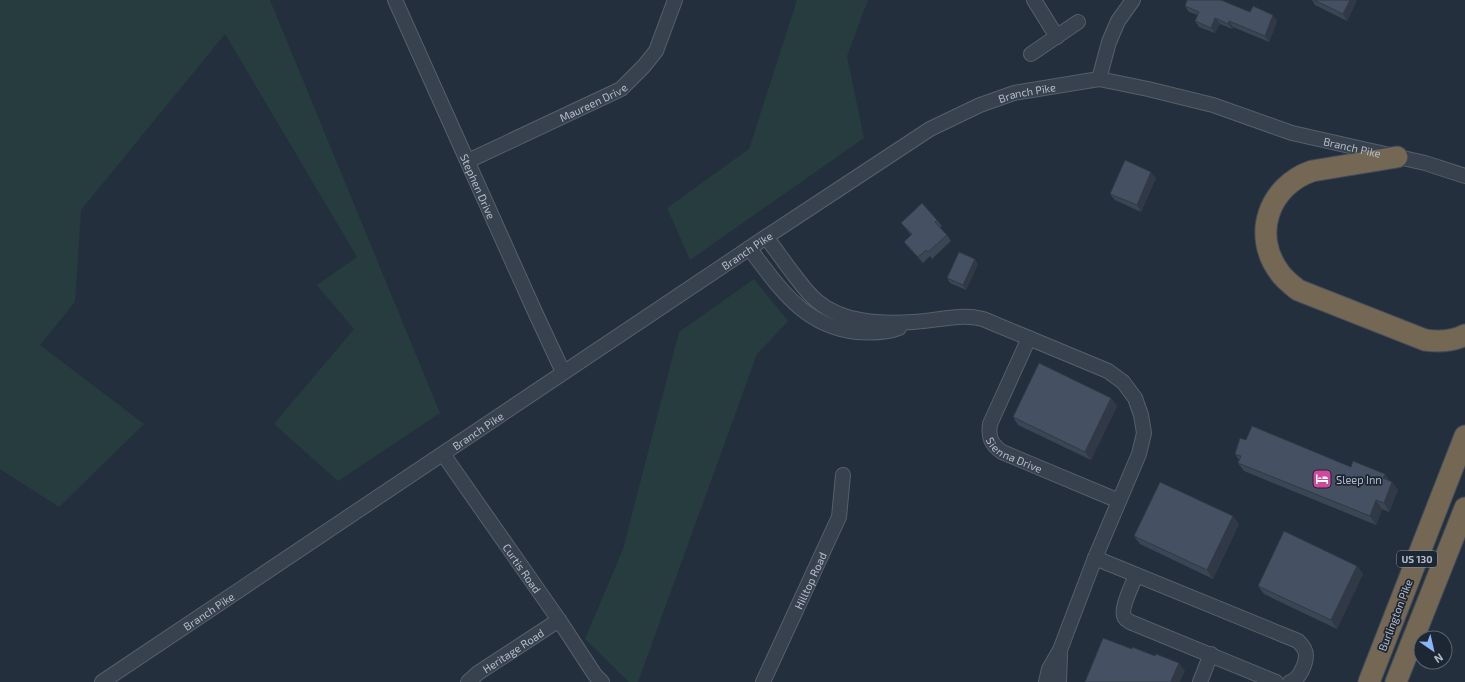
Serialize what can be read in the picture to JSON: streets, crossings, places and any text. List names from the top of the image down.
{
  "streets": {
    "highway": ["US 130", "Burlington Pike"],
    "street": [
      "Branch Pike",
      "Maureen Drive",
      "Stephen Drive",
      "Sienna Drive",
      "Curtis Road",
      "Hilltop Road",
      "Heritage Road"
    ]
  },
  "crossings": [
    ["Branch Pike", "Stephen Drive"],
    ["Branch Pike", "Curtis Road"],
    ["Maureen Drive", "Stephen Drive"],
    ["Curtis Road", "Heritage Road"]
  ],
  "places": {
    "hotel": ["Sleep Inn"]
  },
  "north": "bottom right"
}
